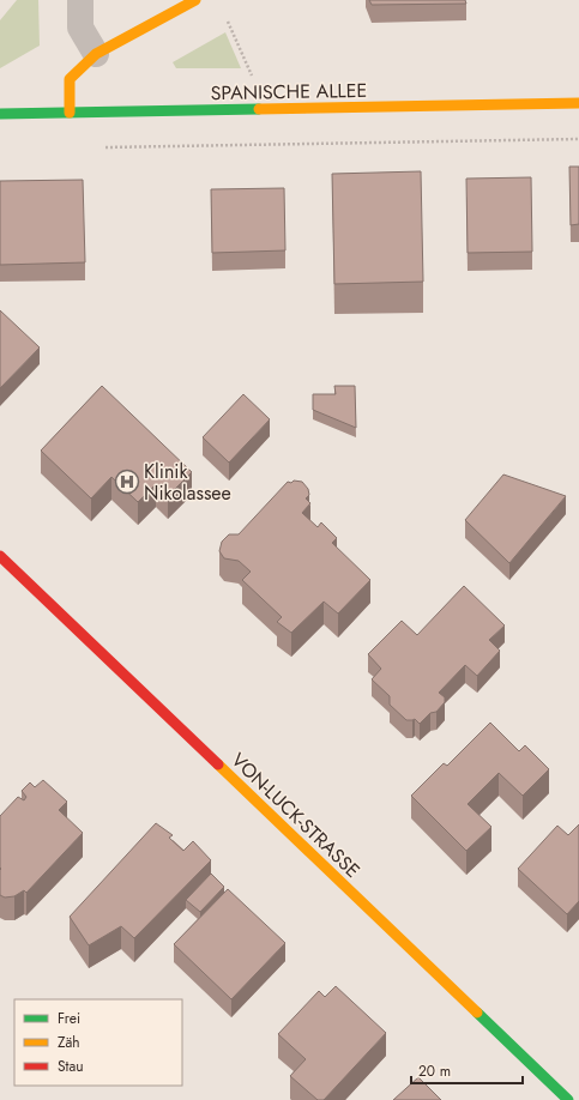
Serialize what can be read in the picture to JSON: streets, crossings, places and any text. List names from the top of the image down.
{
  "streets": {
    "street": ["SPANISCHE ALLEE", "VON-LUCK-STRASSE"]
  },
  "places": {
    "hospital": ["Klinik Nikolassee"]
  },
  "legend": ["Frei", "Zäh", "Stau"],
  "scale_bar": "20 m"
}
